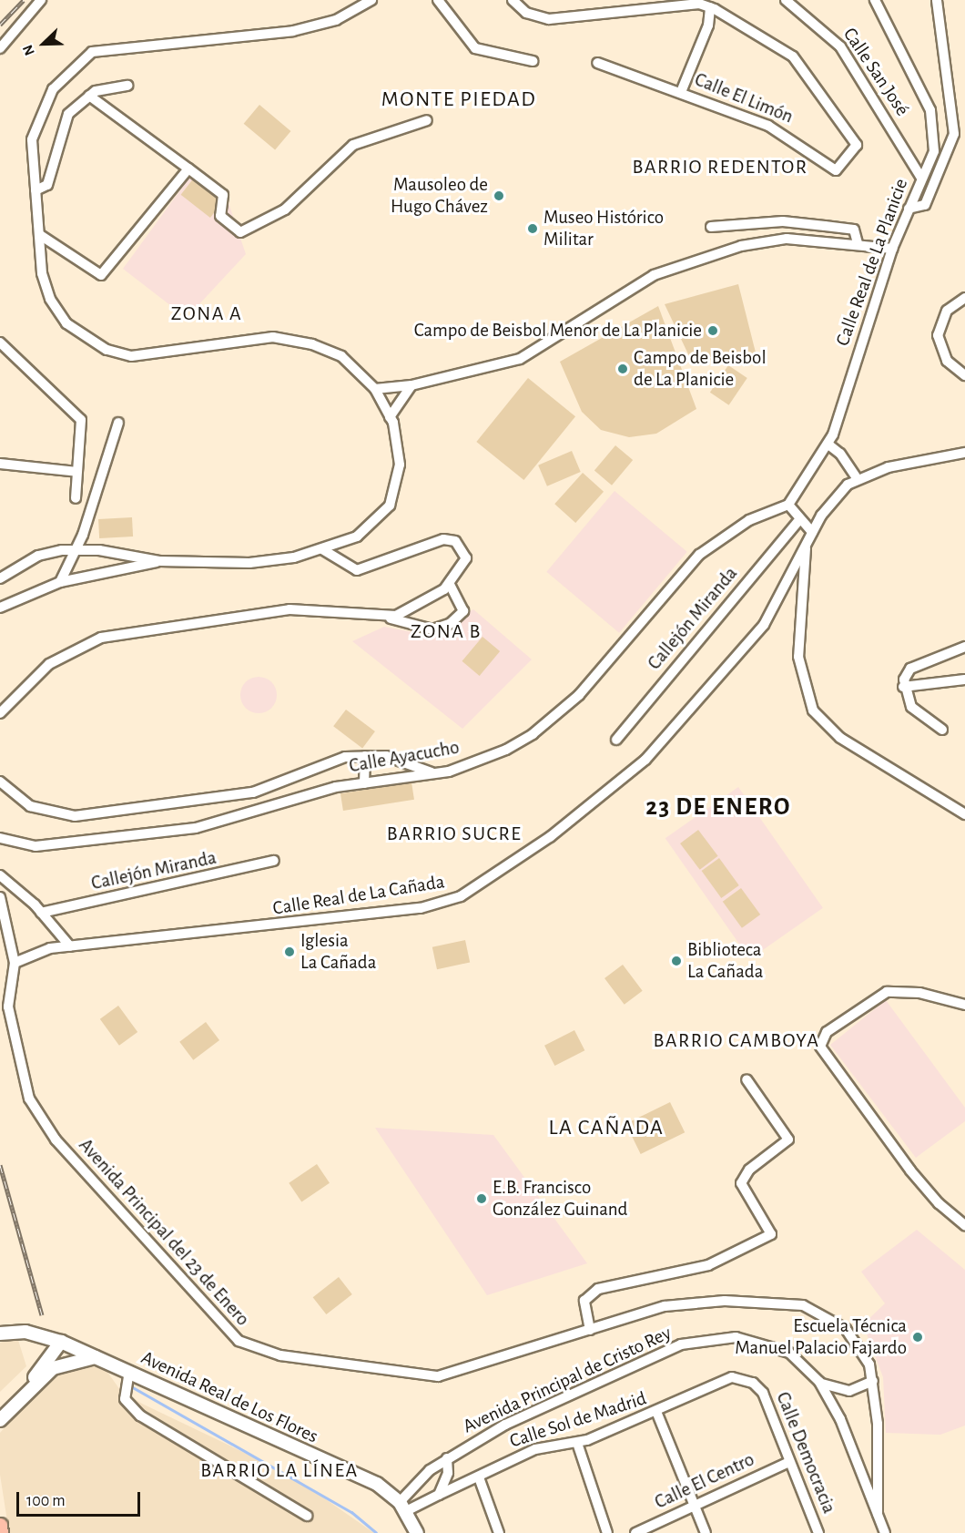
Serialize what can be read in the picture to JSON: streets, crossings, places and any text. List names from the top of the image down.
{
  "streets": {
    "street": [
      "Calle San José",
      "Calle El Limón",
      "Calle Real de La Planicie",
      "Callejón Miranda",
      "Calle Ayacucho",
      "Calle Real de La Cañada",
      "Avenida Principal del 23 de Enero",
      "Avenida Principal de Cristo Rey",
      "Avenida Real de Los Flores",
      "Calle Sol de Madrid",
      "Calle Democracia",
      "Calle El Centro"
    ]
  },
  "crossings": [
    ["Calle San José", "Calle Real de La Planicie"],
    ["Calle Real de La Planicie", "Calle Ayacucho"],
    ["Calle Real de La Cañada", "Avenida Principal del 23 de Enero"],
    ["Avenida Principal del 23 de Enero", "Avenida Principal de Cristo Rey"],
    ["Avenida Principal de Cristo Rey", "Avenida Real de Los Flores"],
    ["Calle Sol de Madrid", "Calle Democracia"],
    ["Calle Democracia", "Calle El Centro"]
  ],
  "districts": [
    "MONTE PIEDAD",
    "BARRIO REDENTOR",
    "ZONA A",
    "ZONA B",
    "23 DE ENERO",
    "BARRIO SUCRE",
    "BARRIO CAMBOYA",
    "LA CAÑADA",
    "BARRIO LA LÍNEA"
  ],
  "places": [
    "Mausoleo de Hugo Chávez",
    "Museo Histórico Militar",
    "Campo de Beisbol Menor de La Planicie",
    "Campo de Beisbol de La Planicie",
    "Iglesia La Cañada",
    "Biblioteca La Cañada",
    "E.B. Francisco González Guinand",
    "Escuela Técnica Manuel Palacio Fajardo"
  ],
  "scale_bar": "100 m",
  "north": "bottom left"
}
